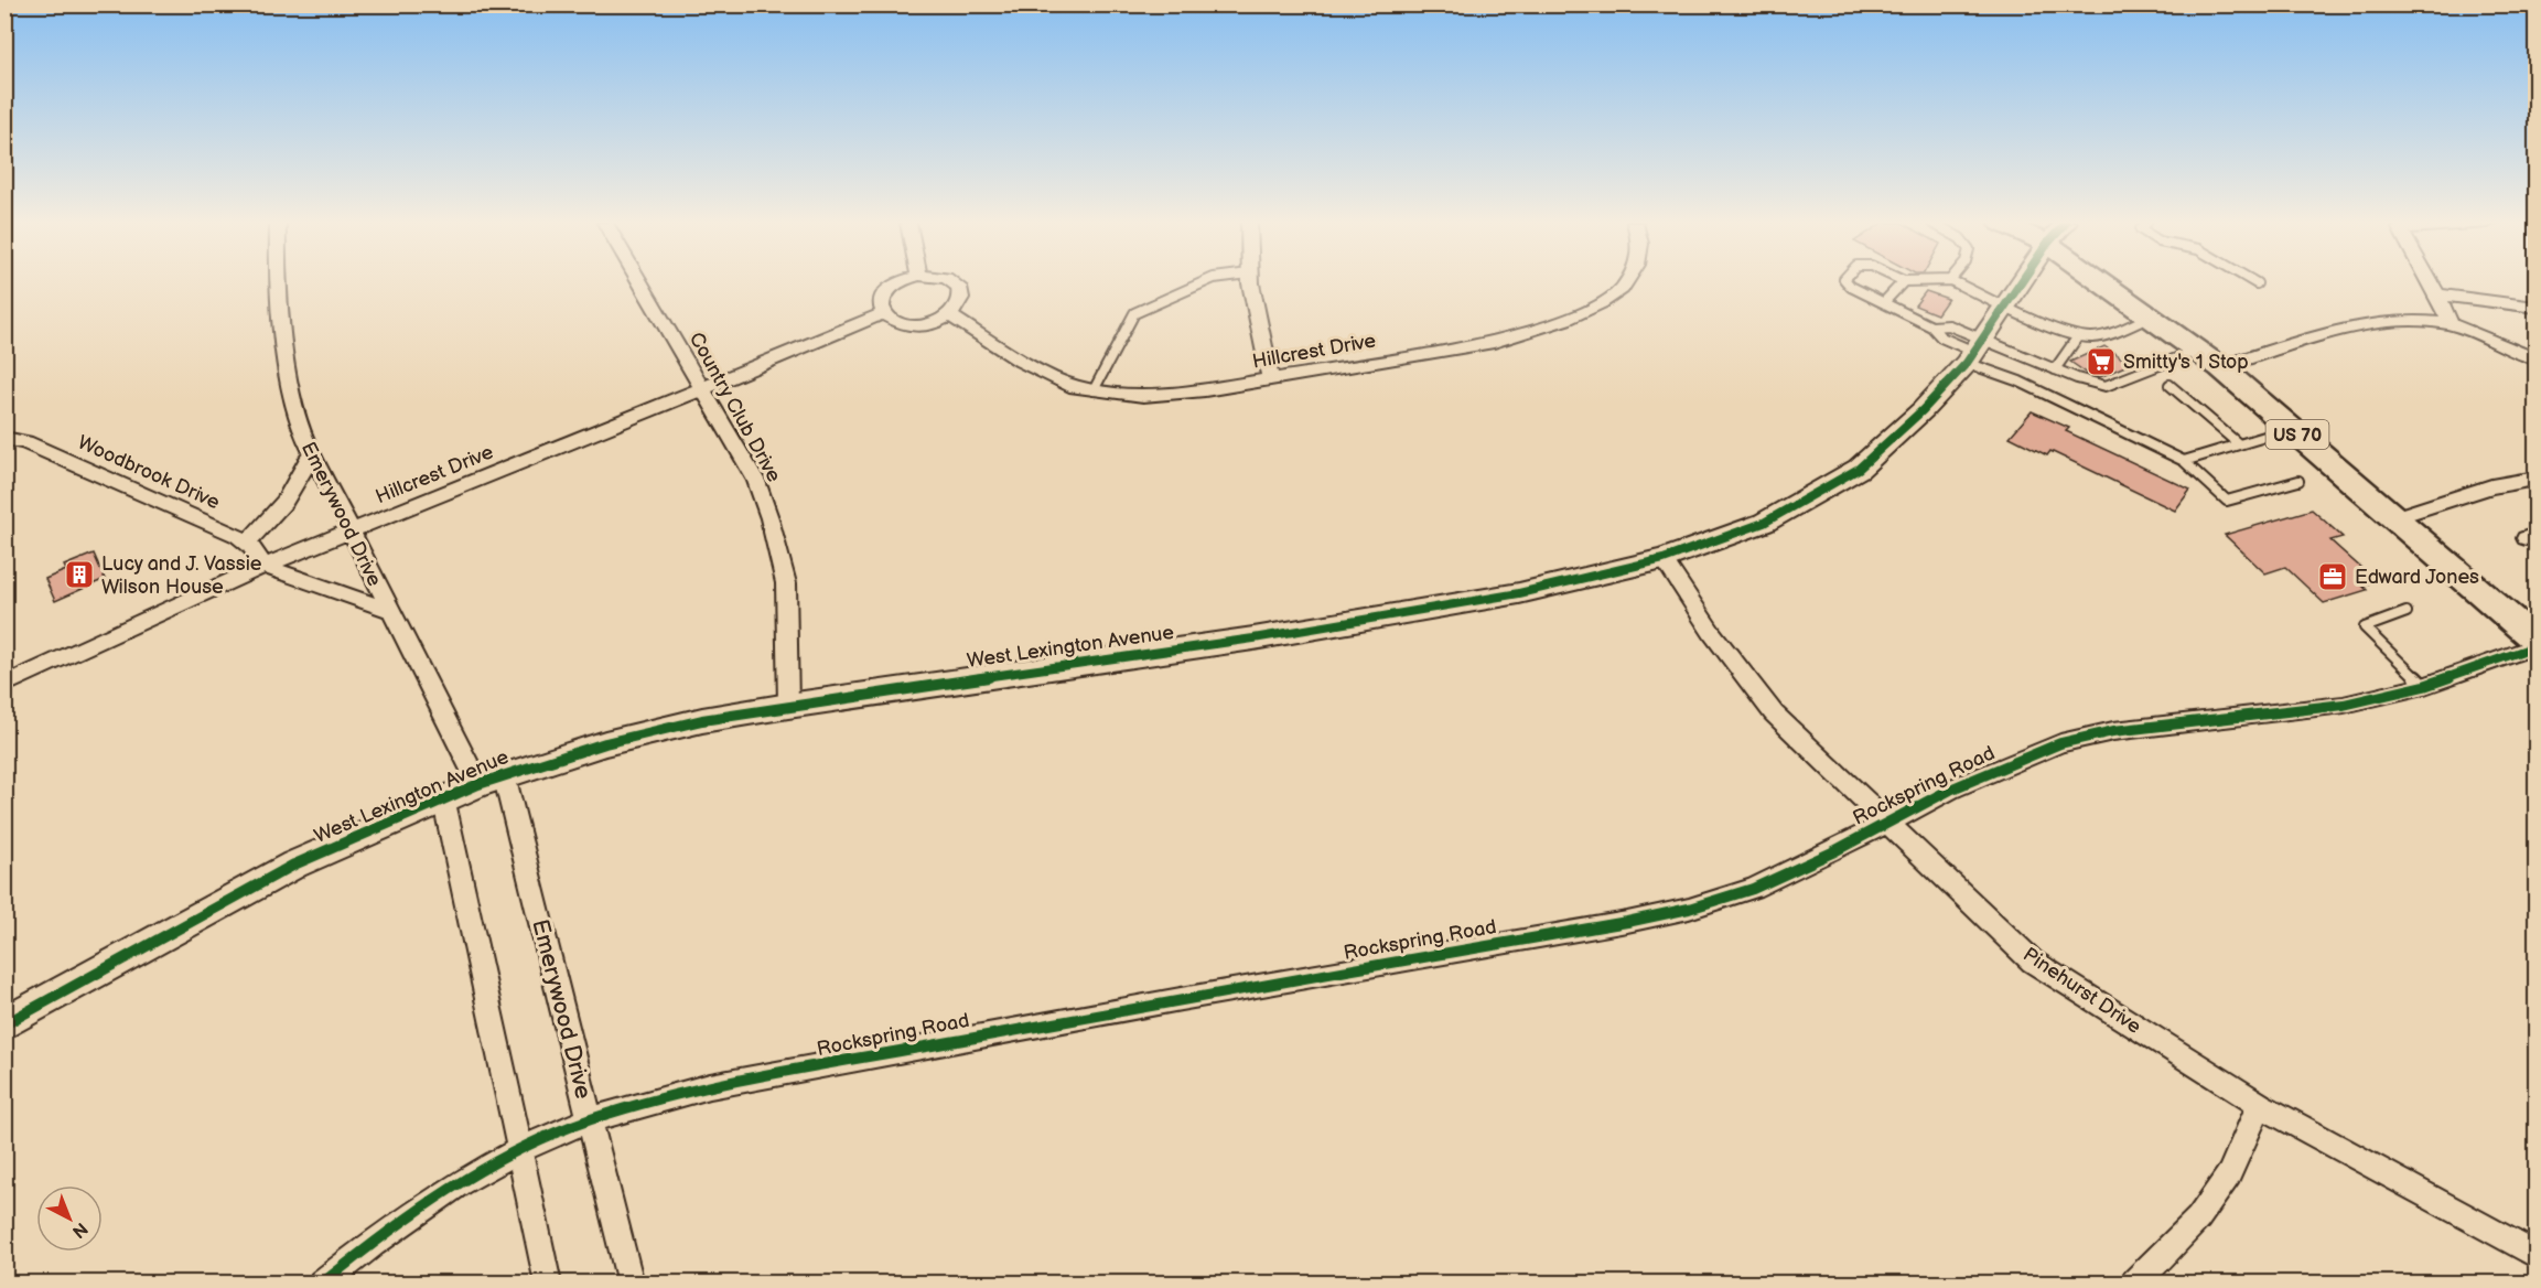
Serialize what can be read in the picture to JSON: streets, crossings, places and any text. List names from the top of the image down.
{
  "streets": {
    "main road": ["US 70"],
    "street": [
      "Hillcrest Drive",
      "Country Club Drive",
      "Woodbrook Drive",
      "Emerywood Drive",
      "West Lexington Avenue",
      "Rockspring Road",
      "Pinehurst Drive"
    ]
  },
  "crossings": [
    ["Hillcrest Drive", "Country Club Drive"],
    ["Hillcrest Drive", "Woodbrook Drive"],
    ["Hillcrest Drive", "Emerywood Drive"],
    ["Country Club Drive", "West Lexington Avenue"],
    ["Emerywood Drive", "West Lexington Avenue"],
    ["Emerywood Drive", "Rockspring Road"],
    ["West Lexington Avenue", "Pinehurst Drive"],
    ["Rockspring Road", "Pinehurst Drive"]
  ],
  "places": {
    "supermarket": ["Smitty's 1 Stop"],
    "building": ["Lucy and J. Vassie Wilson House"],
    "office": ["Edward Jones"]
  },
  "north": "bottom right"
}
